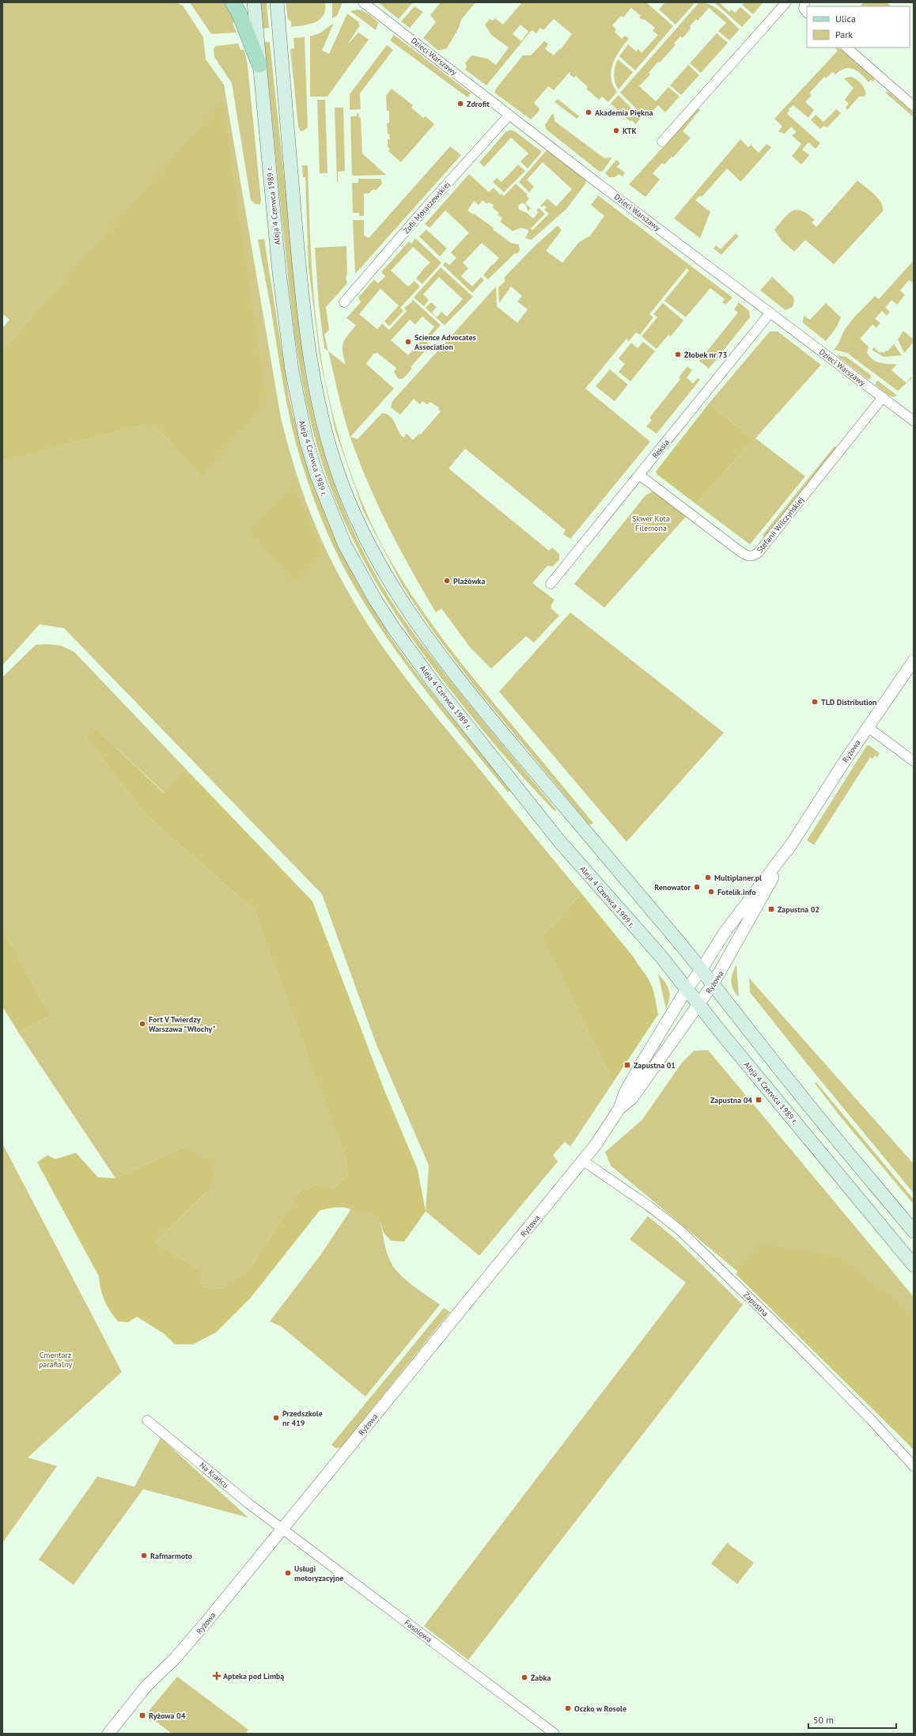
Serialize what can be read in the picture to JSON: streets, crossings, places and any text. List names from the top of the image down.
{
  "streets": {
    "main road": ["Aleja 4 Czerwca 1989 r."],
    "street": [
      "Dzieci Warszawy",
      "Zofii Moraczewskiej",
      "Reksia",
      "Stefanii Wilczyńskiej",
      "Ryżowa",
      "Zapustna",
      "Na Krańcu",
      "Fasolowa"
    ]
  },
  "crossings": [
    ["Dzieci Warszawy", "Zofii Moraczewskiej"],
    ["Dzieci Warszawy", "Reksia"],
    ["Dzieci Warszawy", "Stefanii Wilczyńskiej"],
    ["Aleja 4 Czerwca 1989 r.", "Ryżowa"],
    ["Reksia", "Stefanii Wilczyńskiej"],
    ["Ryżowa", "Zapustna"],
    ["Ryżowa", "Na Krańcu"],
    ["Ryżowa", "Fasolowa"],
    ["Na Krańcu", "Fasolowa"]
  ],
  "parks": ["Skwer Kota Filemona", "Cmentarz parafialny"],
  "places": {
    "other": [
      "Zdrofit",
      "Akademia Piękna",
      "KTK",
      "Science Advocates Association",
      "Żłobek nr 73",
      "Plażówka",
      "TLD Distribution",
      "Multiplaner.pl",
      "Renowator",
      "Fotelik.info",
      "Fort V Twierdzy Warszawa \"Włochy\"",
      "Przedszkole nr 419",
      "Rafmarmoto",
      "Usługi motoryzacyjne",
      "Żabka",
      "Oczko w Rosole"
    ],
    "transit": [
      "Zapustna 02",
      "Zapustna 01",
      "Zapustna 04",
      "Ryżowa 04"
    ],
    "health": ["Apteka pod Limbą"]
  },
  "legend": ["Ulica", "Park"],
  "scale_bar": "50 m"
}
